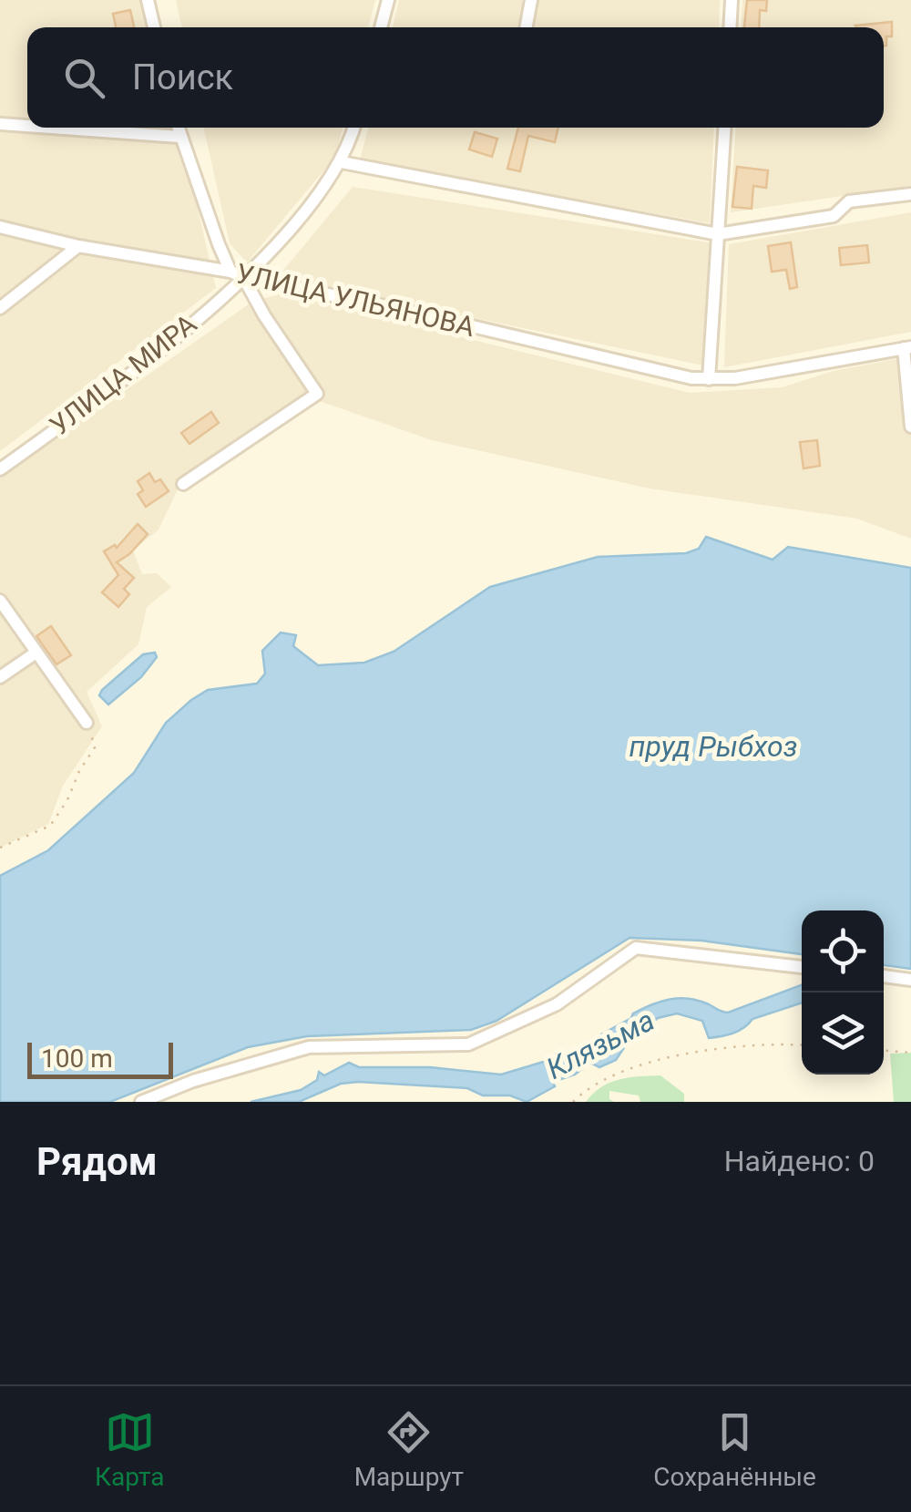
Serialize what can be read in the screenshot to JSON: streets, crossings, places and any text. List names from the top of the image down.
{
  "streets": {
    "street": ["УЛИЦА УЛЬЯНОВА", "УЛИЦА МИРА"]
  },
  "crossings": [
    ["УЛИЦА УЛЬЯНОВА", "УЛИЦА МИРА"]
  ],
  "water": ["пруд Рыбхоз", "Клязьма"],
  "scale_bar": "100 m",
  "page": {
    "search": "Поиск",
    "scale": "100 m",
    "heading": ["Рядом", "Найдено: 0"],
    "nav": ["Карта", "Маршрут", "Сохранённые"]
  }
}
